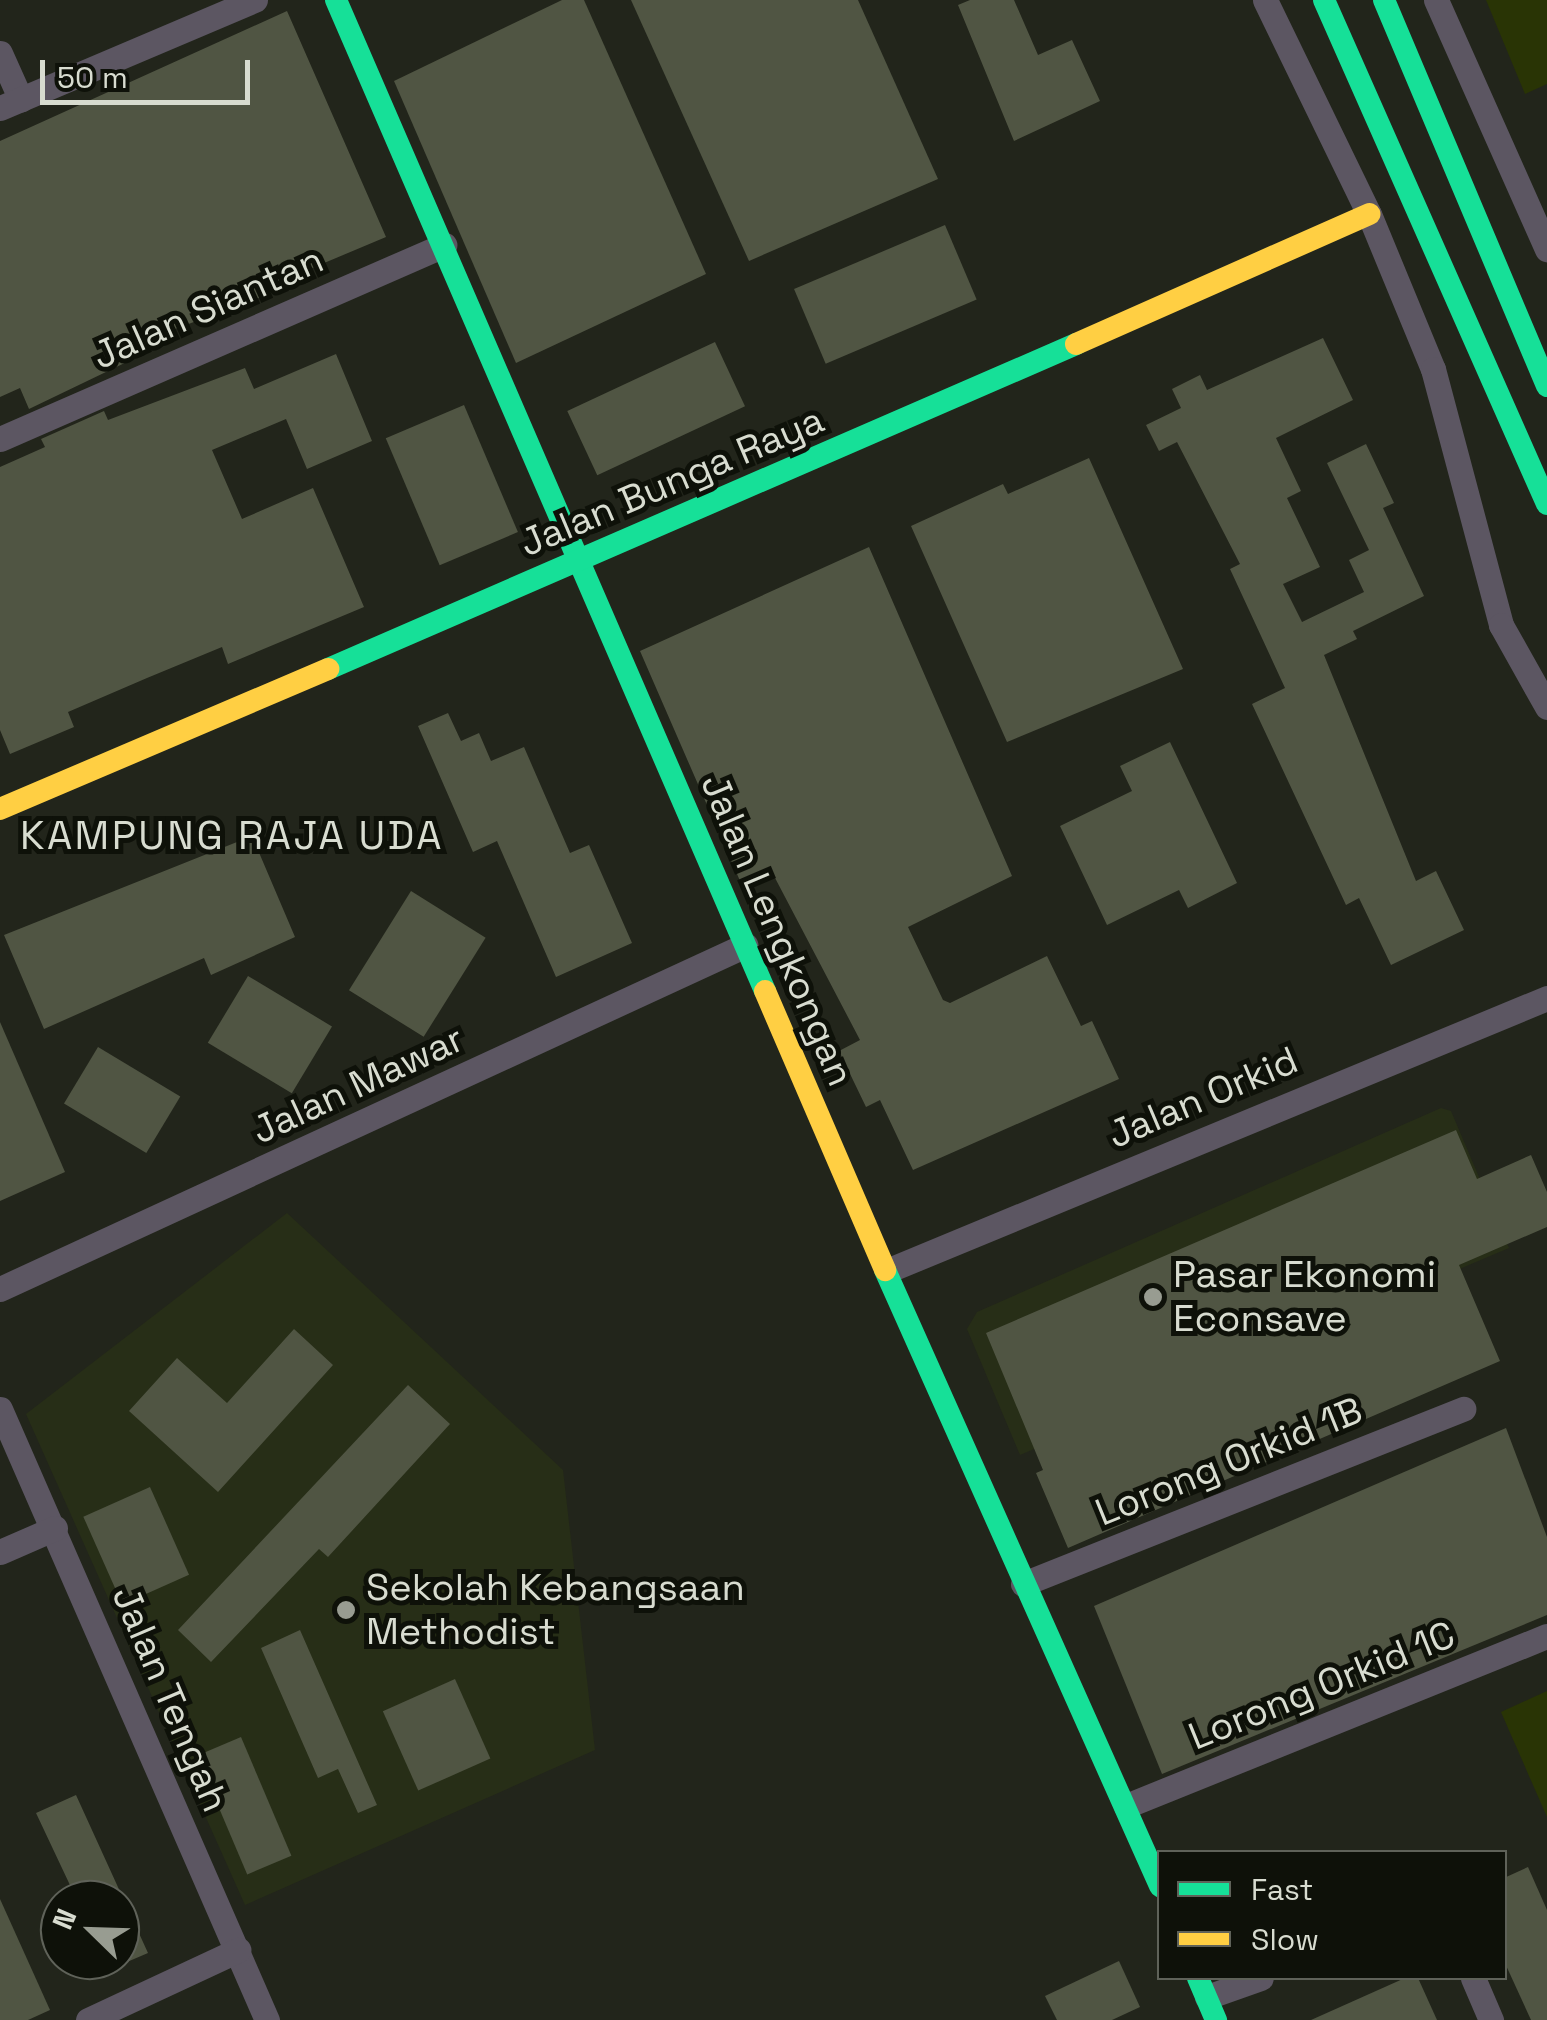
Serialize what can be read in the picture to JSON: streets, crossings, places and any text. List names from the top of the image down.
{
  "streets": {
    "street": [
      "Jalan Siantan",
      "Jalan Bunga Raya",
      "Jalan Lengkongan",
      "Jalan Mawar",
      "Jalan Orkid",
      "Lorong Orkid 1B",
      "Lorong Orkid 1C",
      "Jalan Tengah"
    ]
  },
  "crossings": [
    ["Jalan Siantan", "Jalan Lengkongan"],
    ["Jalan Bunga Raya", "Jalan Lengkongan"],
    ["Jalan Lengkongan", "Jalan Mawar"],
    ["Jalan Lengkongan", "Jalan Orkid"],
    ["Jalan Lengkongan", "Lorong Orkid 1B"],
    ["Jalan Lengkongan", "Lorong Orkid 1C"]
  ],
  "districts": ["KAMPUNG RAJA UDA"],
  "places": ["Pasar Ekonomi Econsave", "Sekolah Kebangsaan Methodist"],
  "legend": ["Fast", "Slow"],
  "scale_bar": "50 m",
  "north": "top left"
}
